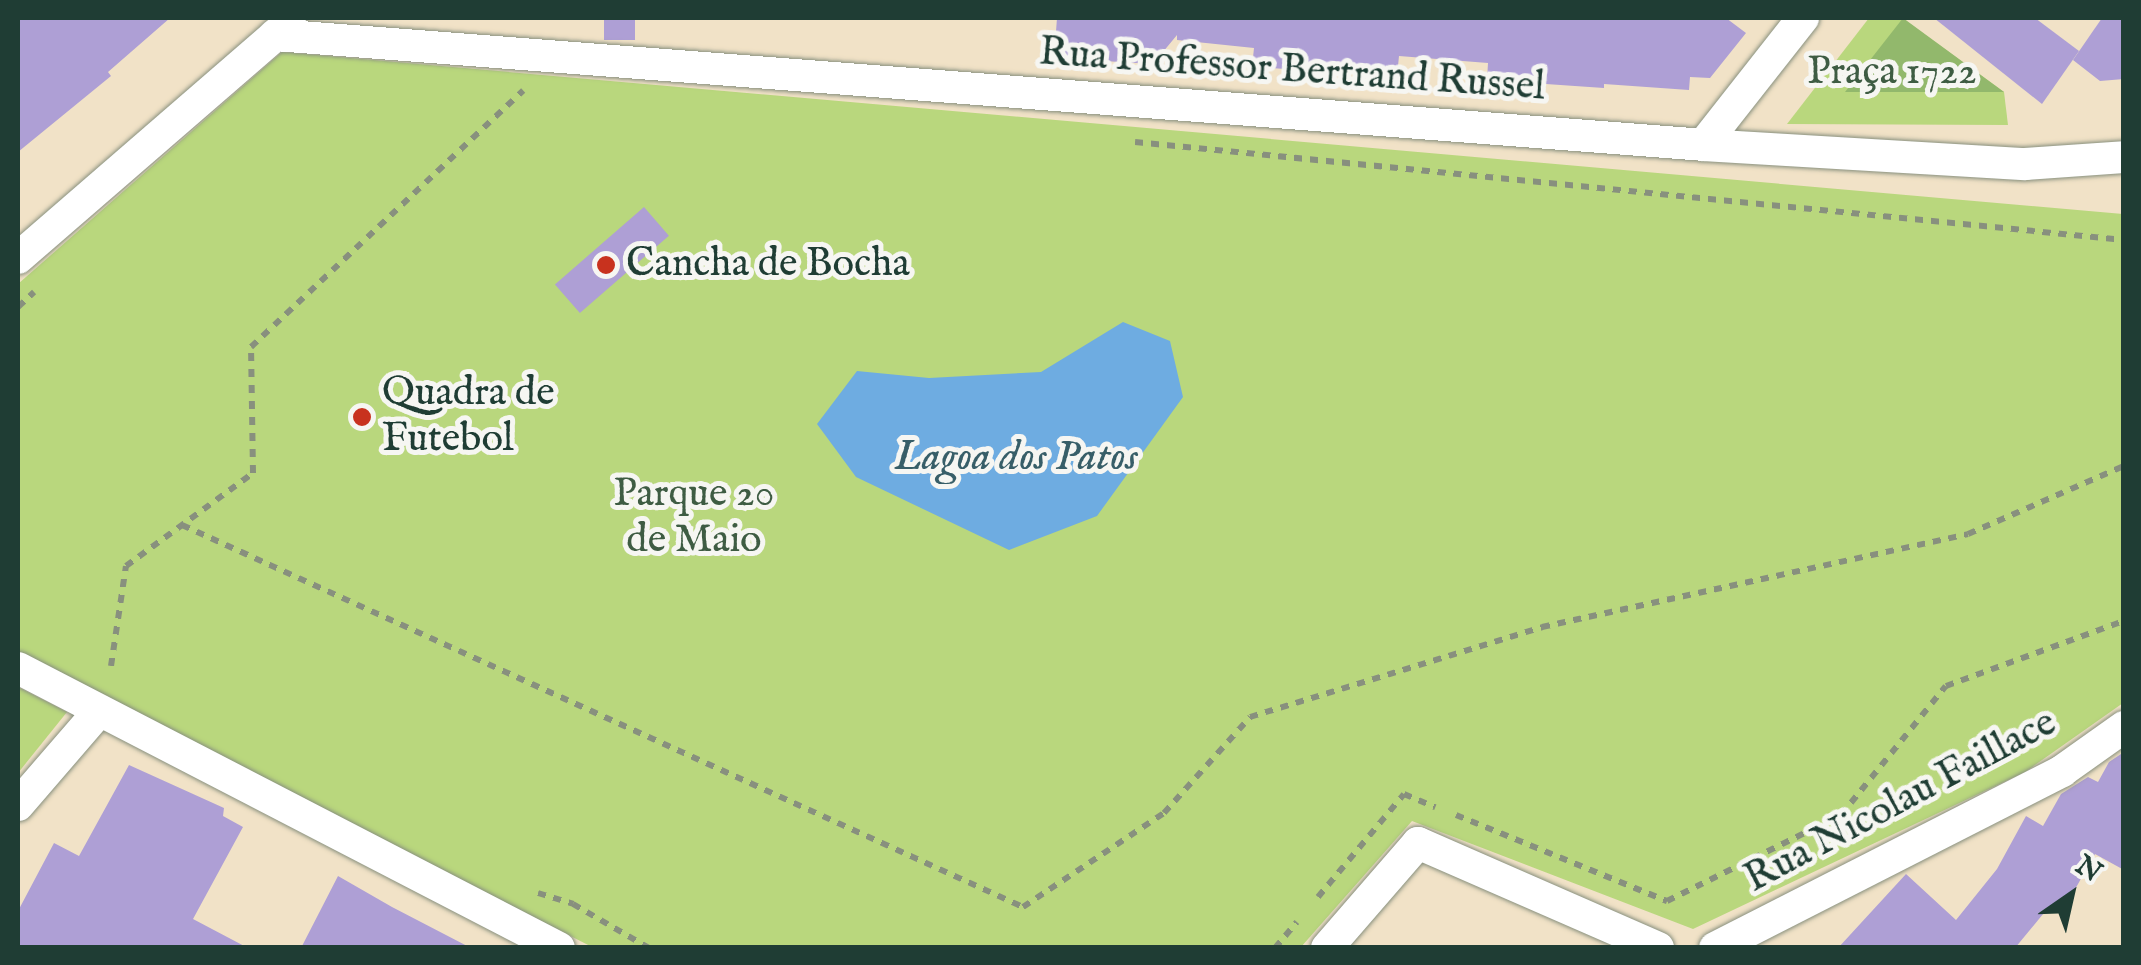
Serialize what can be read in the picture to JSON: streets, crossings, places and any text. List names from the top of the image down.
{
  "streets": {
    "street": ["Rua Professor Bertrand Russel", "Rua Nicolau Faillace"]
  },
  "water": ["Lagoa dos Patos"],
  "parks": ["Praça 1722", "Parque 20 de Maio"],
  "places": ["Cancha de Bocha", "Quadra de Futebol"],
  "north": "top right"
}
